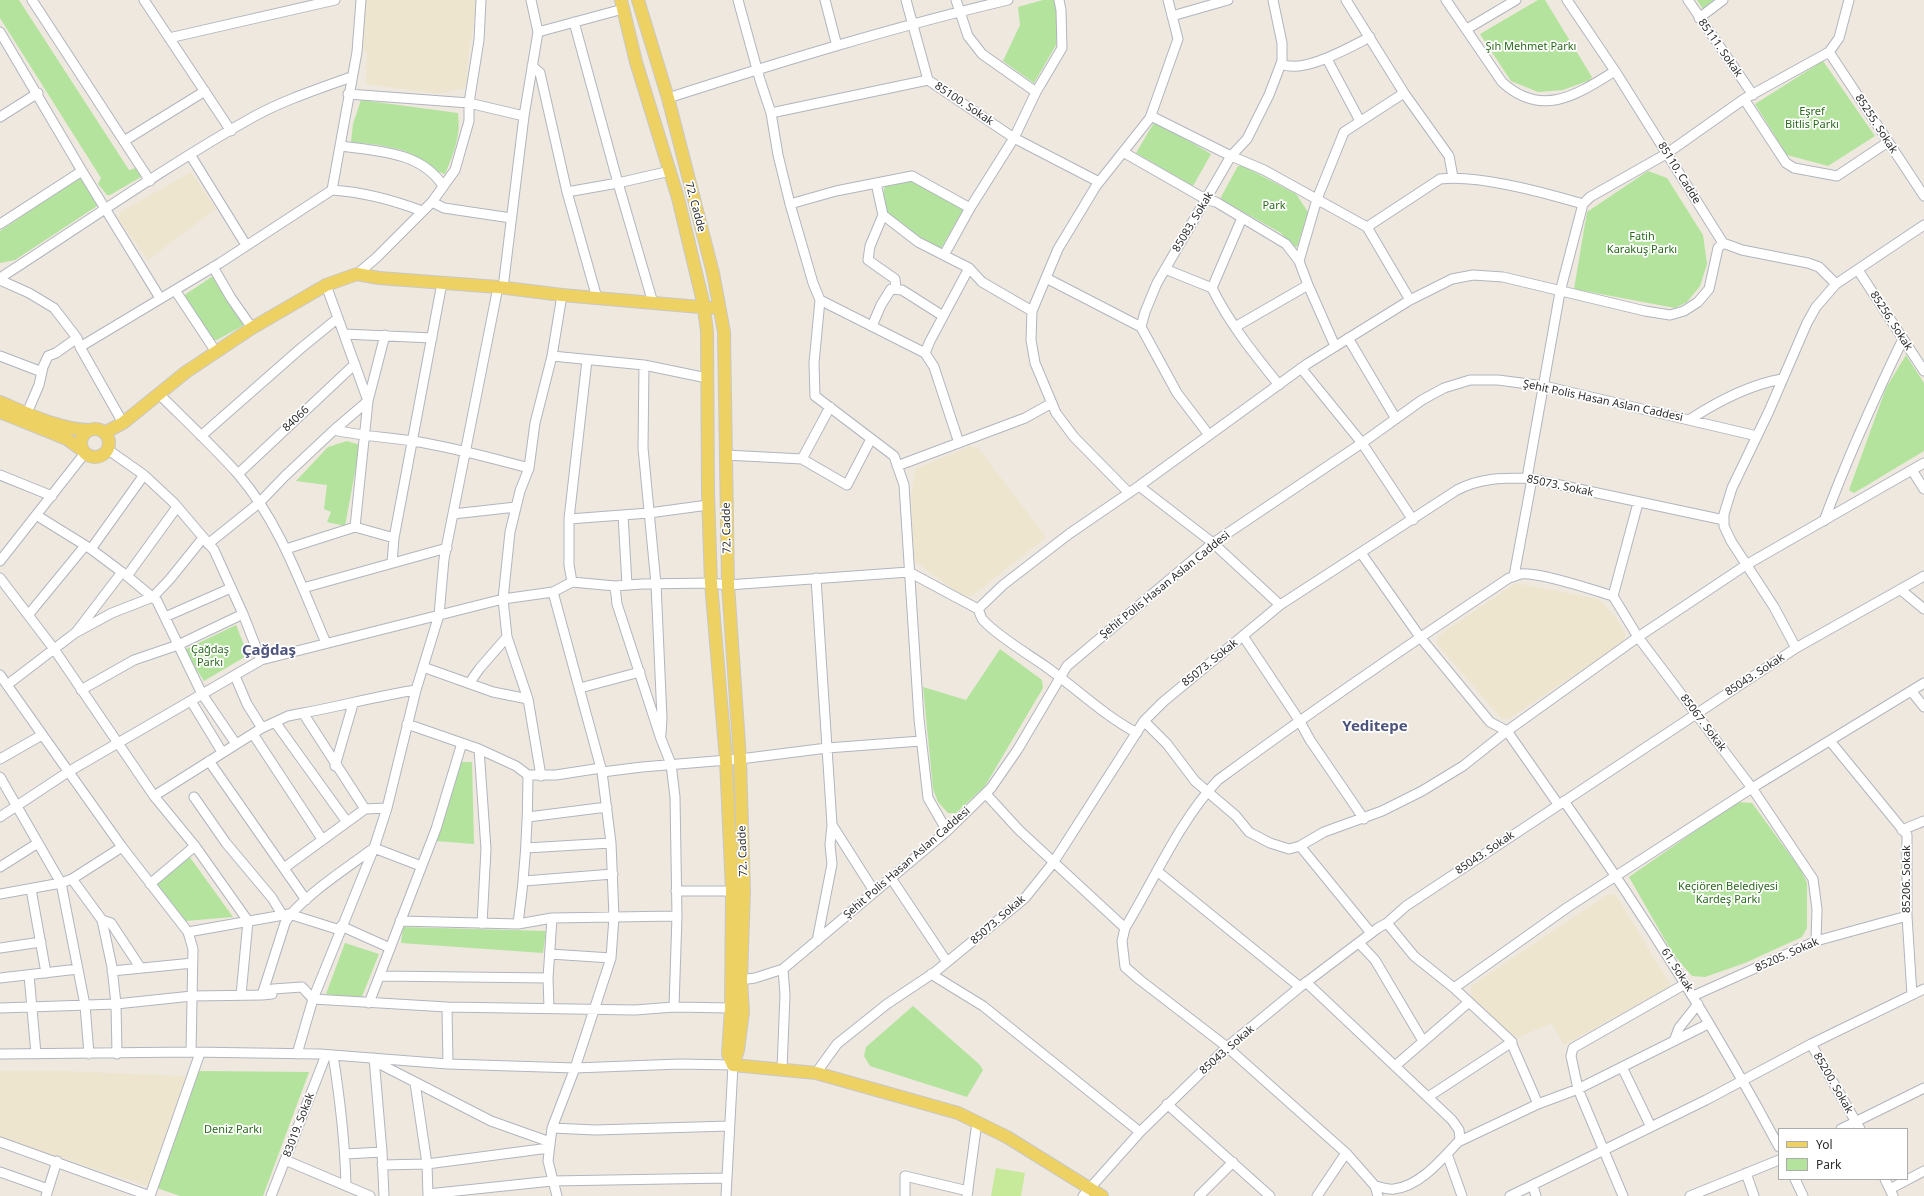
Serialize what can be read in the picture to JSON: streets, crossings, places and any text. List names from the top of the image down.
{
  "streets": {
    "main road": ["72. Cadde"],
    "street": [
      "85111. Sokak",
      "85100. Sokak",
      "85255. Sokak",
      "85110. Cadde",
      "85083. Sokak",
      "85256. Sokak",
      "Şehit Polis Hasan Aslan Caddesi",
      "84066",
      "85073. Sokak",
      "85043. Sokak",
      "85067. Sokak",
      "85206. Sokak",
      "85205. Sokak",
      "61. Sokak",
      "85200. Sokak",
      "83019. Sokak"
    ]
  },
  "crossings": [
    ["85111. Sokak", "85255. Sokak"],
    ["72. Cadde", "Şehit Polis Hasan Aslan Caddesi"],
    ["85043. Sokak", "85067. Sokak"],
    ["85043. Sokak", "61. Sokak"],
    ["85067. Sokak", "85205. Sokak"],
    ["85206. Sokak", "85205. Sokak"],
    ["85205. Sokak", "61. Sokak"]
  ],
  "districts": ["Çağdaş", "Yeditepe"],
  "parks": [
    "Şıh Mehmet Parkı",
    "Eşref Bitlis Parkı",
    "Park",
    "Fatih Karakuş Parkı",
    "Çağdaş Parkı",
    "Keçiören Belediyesi Kardeş Parkı",
    "Deniz Parkı"
  ],
  "legend": ["Yol", "Park"]
}
